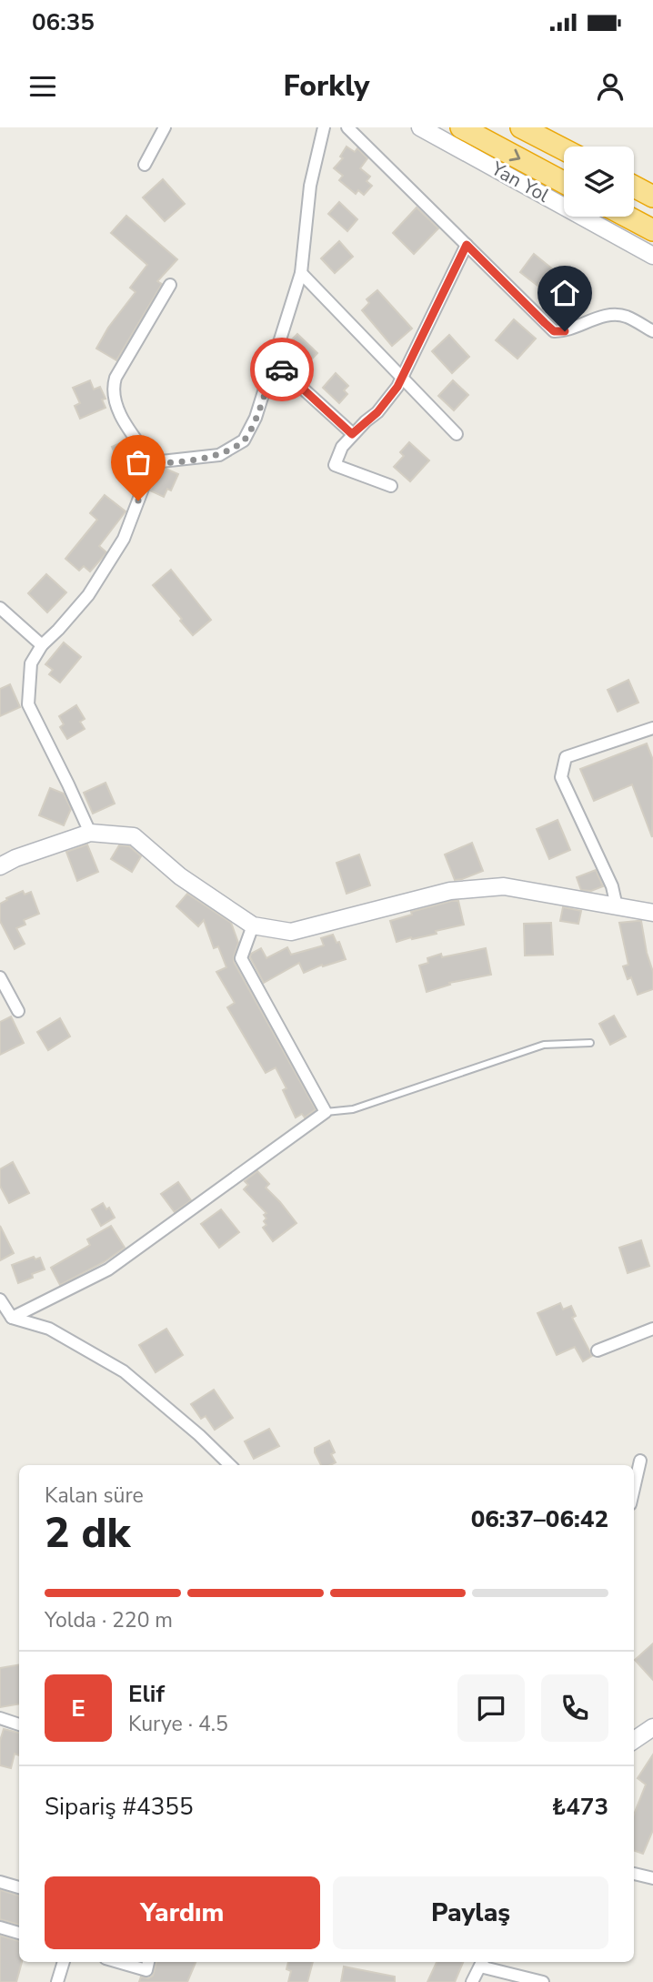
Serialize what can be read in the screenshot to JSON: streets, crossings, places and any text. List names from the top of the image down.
{
  "streets": {
    "street": ["Yan Yol"]
  },
  "page": {
    "status": "06:35",
    "header": "Forkly",
    "heading": ["2 dk", "Kalan süre", "06:37–06:42"],
    "panel": [
      "Elif",
      "Kurye · 4.5",
      "Sipariş #4355",
      "₺473"
    ],
    "bar": "Yolda · 220 m",
    "round": "E",
    "buttons": ["Yardım", "Paylaş"]
  }
}
